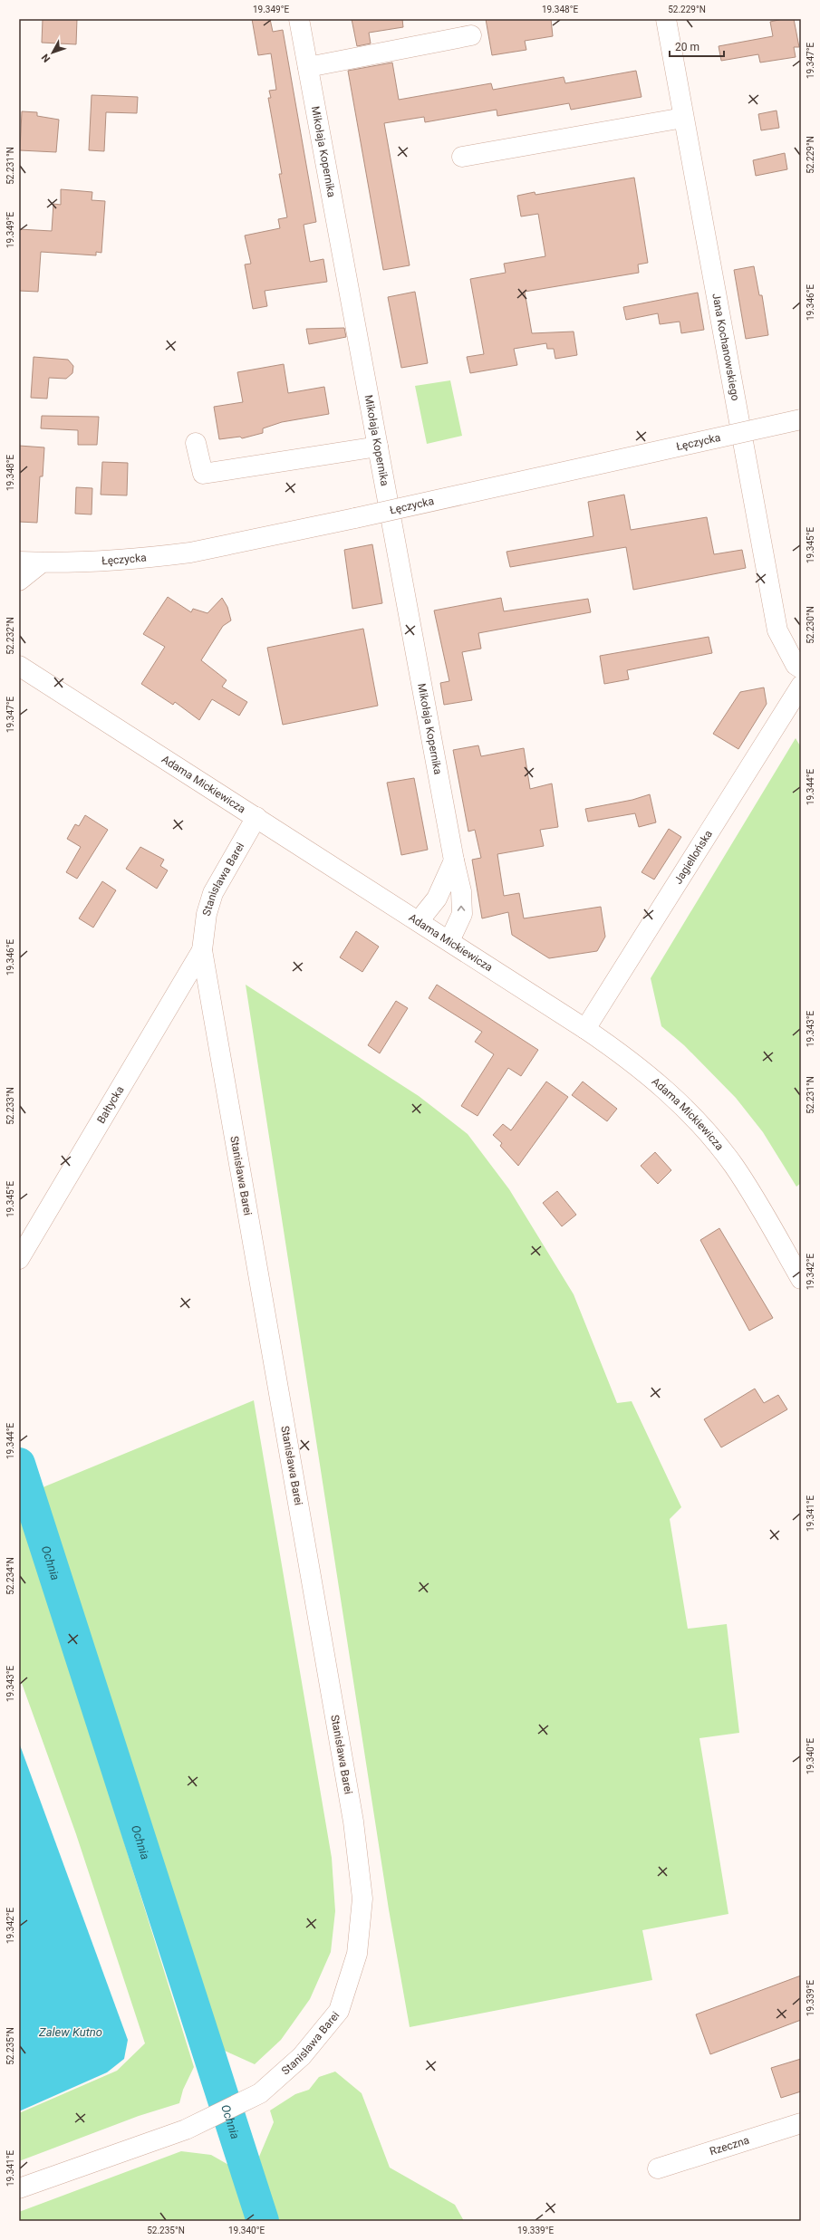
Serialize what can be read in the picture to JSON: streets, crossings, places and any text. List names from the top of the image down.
{
  "streets": {
    "street": [
      "Mikołaja Kopernika",
      "Jana Kochanowskiego",
      "Łęczycka",
      "Adama Mickiewicza",
      "Jagiellońska",
      "Stanisława Barei",
      "Bałtycka",
      "Rzeczna"
    ]
  },
  "crossings": [
    ["Mikołaja Kopernika", "Adama Mickiewicza"],
    ["Adama Mickiewicza", "Jagiellońska"],
    ["Adama Mickiewicza", "Stanisława Barei"],
    ["Stanisława Barei", "Bałtycka"]
  ],
  "water": ["Ochnia", "Zalew Kutno"],
  "scale_bar": "20 m",
  "north": "bottom left",
  "coordinates": [
    "19.349°E",
    "19.348°E",
    "52.229°N",
    "19.347°E",
    "52.231°N",
    "19.346°E",
    "19.345°E",
    "52.230°N",
    "52.232°N",
    "19.344°E",
    "19.343°E",
    "52.233°N",
    "19.342°E",
    "19.341°E",
    "52.234°N",
    "19.340°E",
    "19.339°E",
    "52.235°N"
  ]
}
